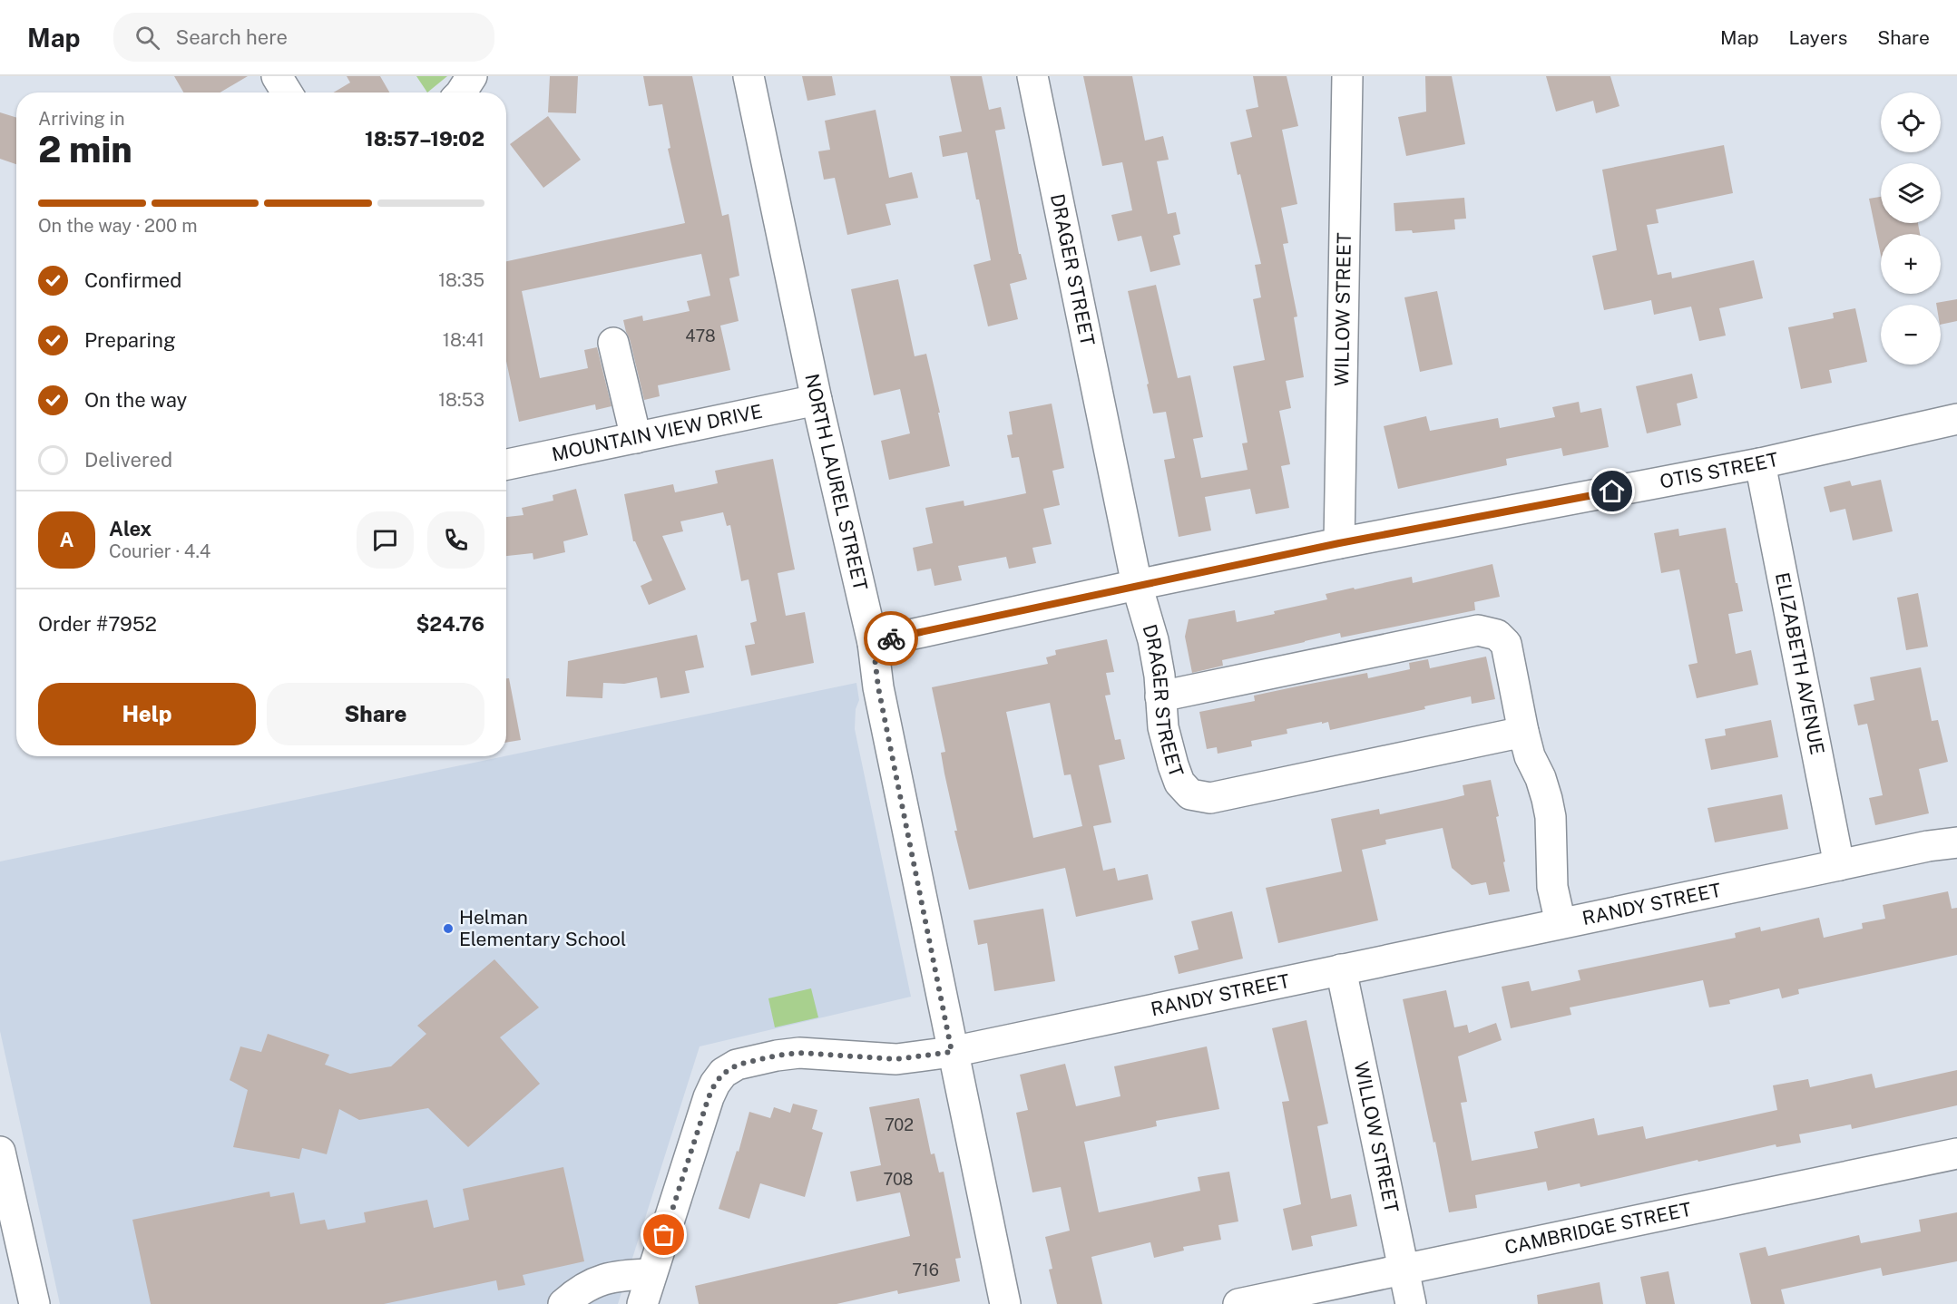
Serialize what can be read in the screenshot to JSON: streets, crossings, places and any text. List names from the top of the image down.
{
  "streets": {
    "street": [
      "DRAGER STREET",
      "WILLOW STREET",
      "MOUNTAIN VIEW DRIVE",
      "OTIS STREET",
      "NORTH LAUREL STREET",
      "ELIZABETH AVENUE",
      "RANDY STREET",
      "CAMBRIDGE STREET"
    ]
  },
  "crossings": [
    ["DRAGER STREET", "OTIS STREET"],
    ["WILLOW STREET", "OTIS STREET"],
    ["WILLOW STREET", "RANDY STREET"],
    ["WILLOW STREET", "CAMBRIDGE STREET"],
    ["MOUNTAIN VIEW DRIVE", "NORTH LAUREL STREET"],
    ["OTIS STREET", "NORTH LAUREL STREET"],
    ["OTIS STREET", "ELIZABETH AVENUE"],
    ["NORTH LAUREL STREET", "RANDY STREET"],
    ["ELIZABETH AVENUE", "RANDY STREET"]
  ],
  "places": ["Helman Elementary School"],
  "house_numbers": [
    "478",
    "702",
    "708",
    "716"
  ],
  "page": {
    "header": "Map",
    "search": "Search here",
    "nav": ["Map", "Layers", "Share"],
    "map_buttons": ["+", "−"],
    "heading": ["2 min", "Arriving in", "18:57–19:02"],
    "panel": [
      "Alex",
      "Courier · 4.4",
      "Order #7952",
      "$24.76"
    ],
    "bar": "On the way · 200 m",
    "list": [
      ["Confirmed", "18:35"],
      ["Preparing", "18:41"],
      ["On the way", "18:53"],
      "Delivered"
    ],
    "round": "A",
    "buttons": ["Help", "Share"]
  }
}
